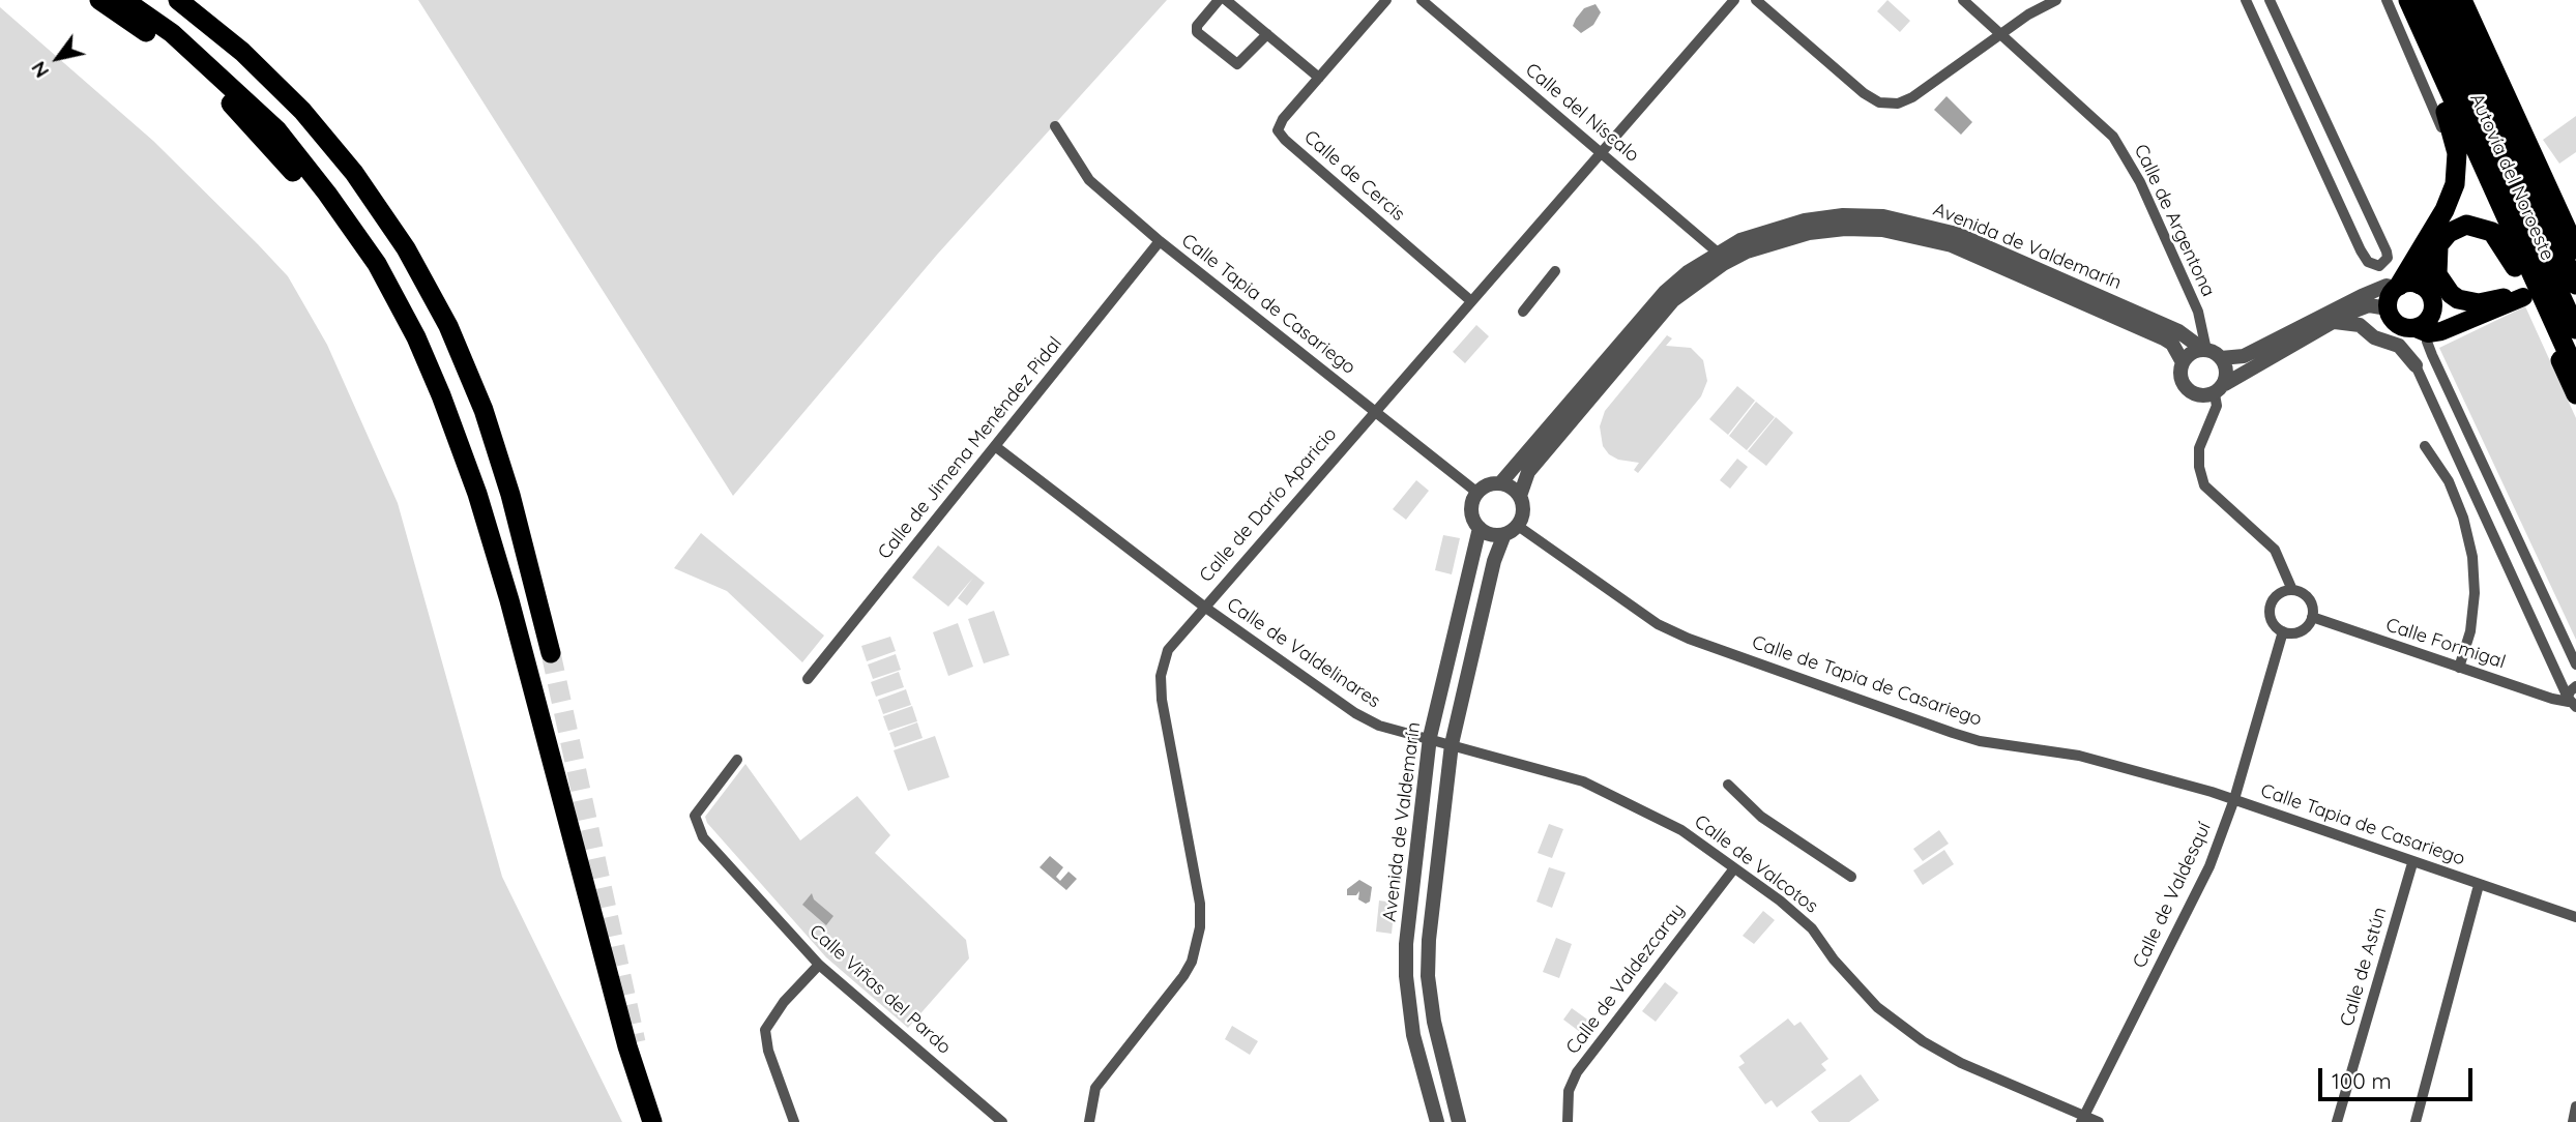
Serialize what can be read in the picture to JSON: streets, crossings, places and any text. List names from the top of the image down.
{
  "streets": {
    "highway": ["Autovía del Noroeste"],
    "street": [
      "Calle del Níscalo",
      "Calle de Cercis",
      "Calle de Argentona",
      "Avenida de Valdemarín",
      "Calle Tapia de Casariego",
      "Calle de Jimena Menéndez Pidal",
      "Calle de Darío Aparicio",
      "Calle Formigal",
      "Calle de Valdelinares",
      "Calle de Tapia de Casariego",
      "Calle de Valcotos",
      "Calle de Valdesquí",
      "Calle de Astún",
      "Calle de Valdezcaray",
      "Calle Viñas del Pardo"
    ]
  },
  "crossings": [
    ["Calle del Níscalo", "Avenida de Valdemarín"],
    ["Calle del Níscalo", "Calle de Darío Aparicio"],
    ["Calle de Cercis", "Calle de Darío Aparicio"],
    ["Calle de Argentona", "Avenida de Valdemarín"],
    ["Avenida de Valdemarín", "Calle Tapia de Casariego"],
    ["Avenida de Valdemarín", "Calle de Valdelinares"],
    ["Avenida de Valdemarín", "Calle de Tapia de Casariego"],
    ["Avenida de Valdemarín", "Calle de Valcotos"],
    ["Calle Tapia de Casariego", "Calle de Jimena Menéndez Pidal"],
    ["Calle Tapia de Casariego", "Calle de Darío Aparicio"],
    ["Calle Tapia de Casariego", "Calle de Tapia de Casariego"],
    ["Calle Tapia de Casariego", "Calle de Valdesquí"],
    ["Calle Tapia de Casariego", "Calle de Astún"],
    ["Calle de Jimena Menéndez Pidal", "Calle de Valdelinares"],
    ["Calle de Darío Aparicio", "Calle de Valdelinares"],
    ["Calle Formigal", "Calle de Valdesquí"],
    ["Calle de Valdelinares", "Calle de Valcotos"],
    ["Calle de Tapia de Casariego", "Calle de Valdesquí"],
    ["Calle de Valcotos", "Calle de Valdesquí"],
    ["Calle de Valcotos", "Calle de Valdezcaray"]
  ],
  "scale_bar": "100 m",
  "north": "bottom left"
}
